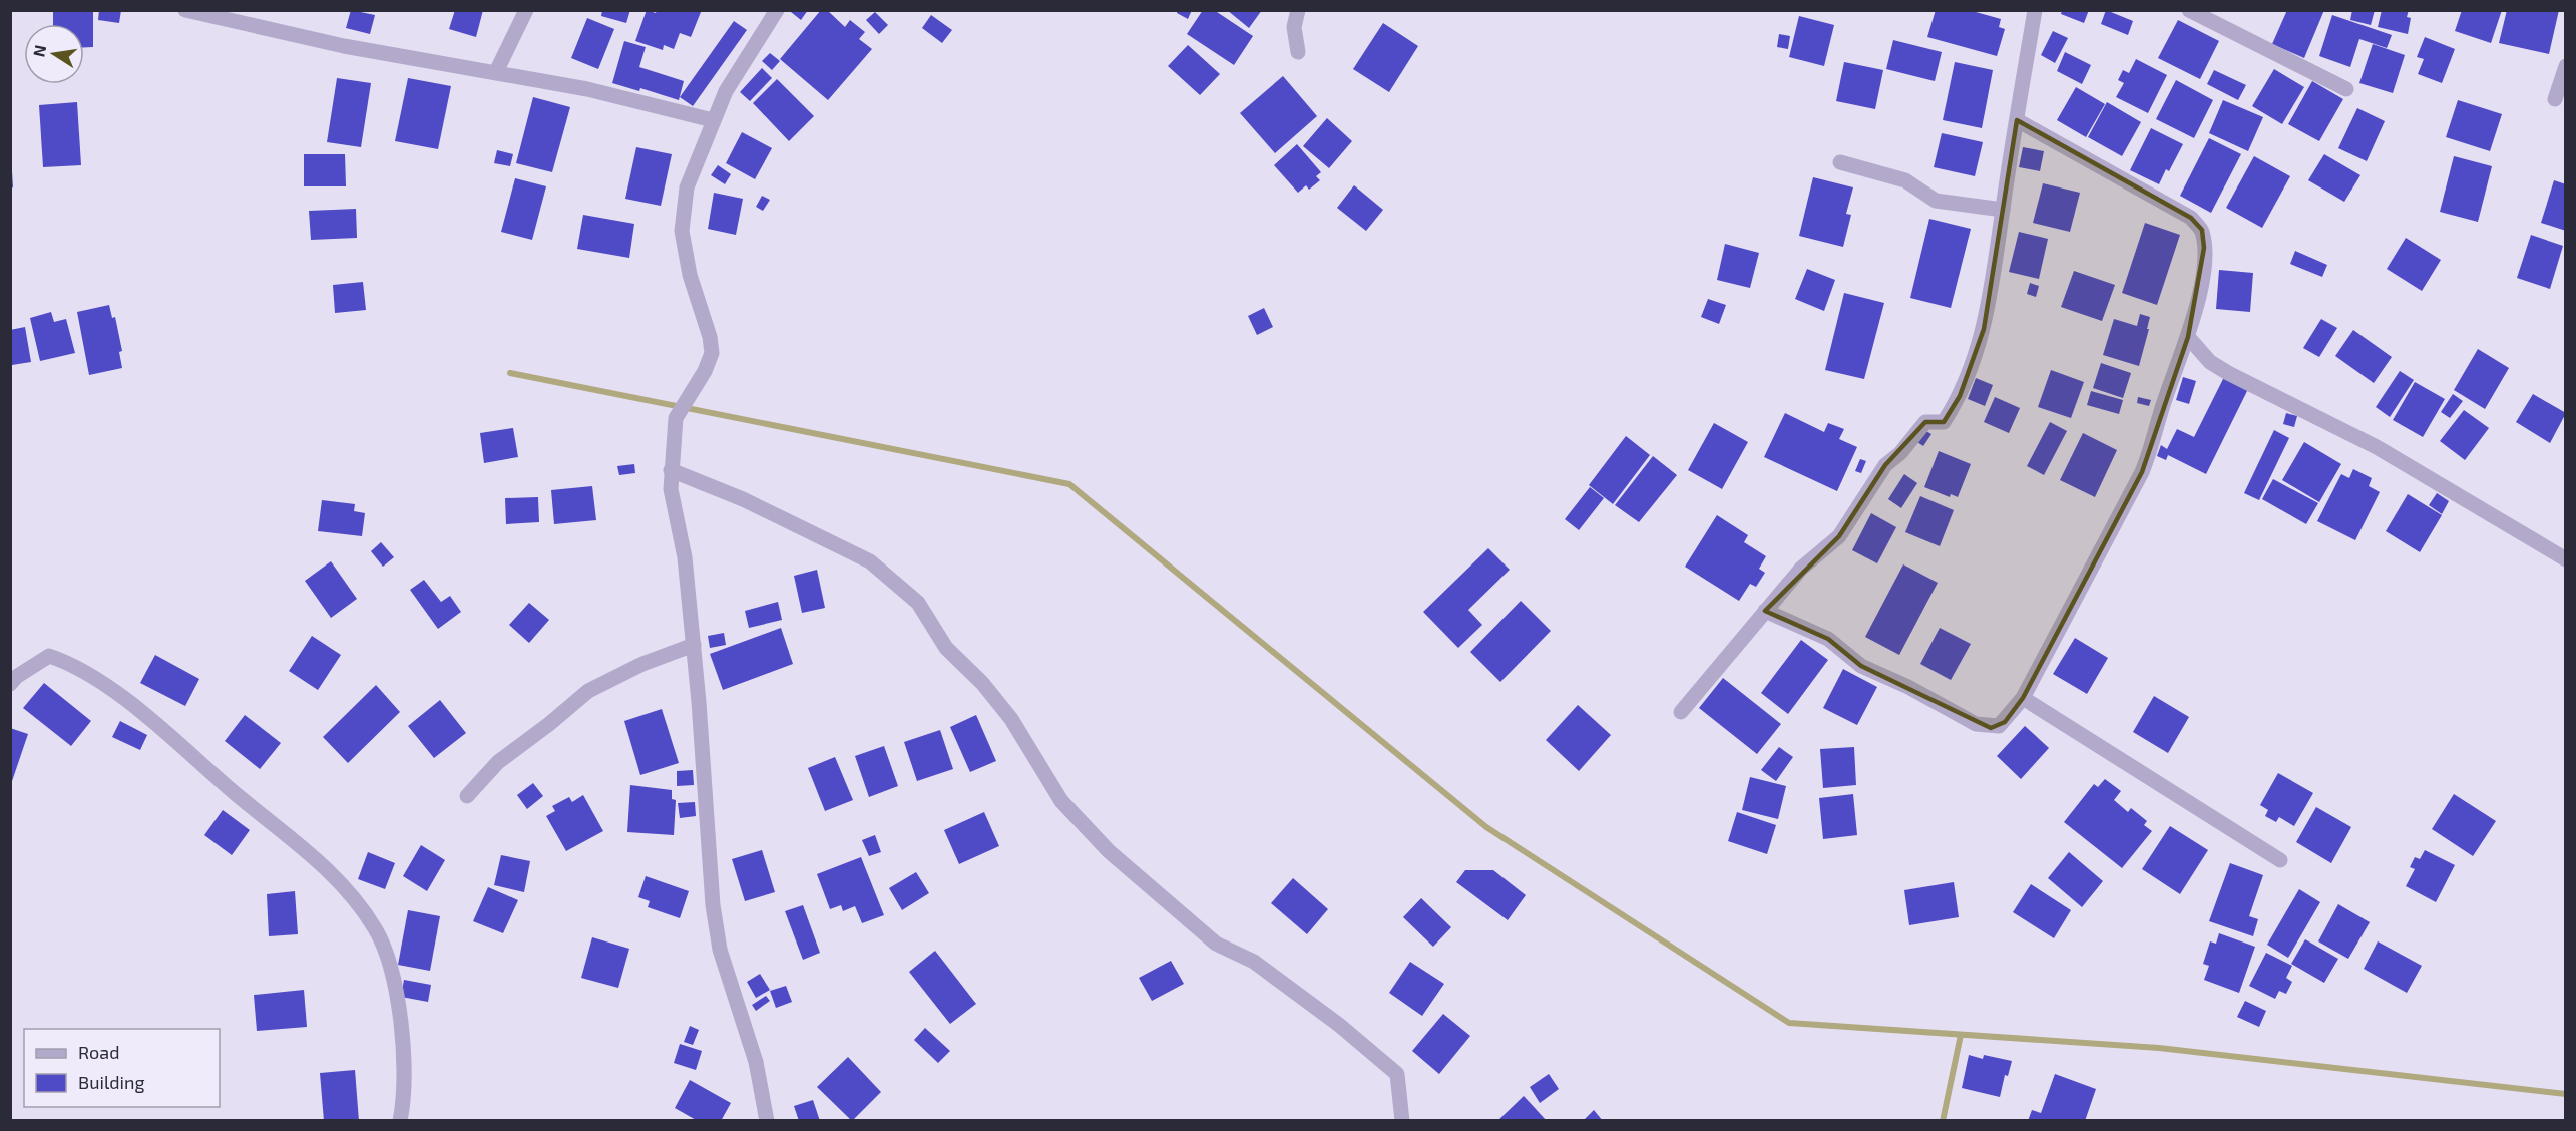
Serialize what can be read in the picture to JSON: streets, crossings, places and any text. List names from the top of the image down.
{
  "legend": ["Road", "Building"],
  "north": "left"
}
